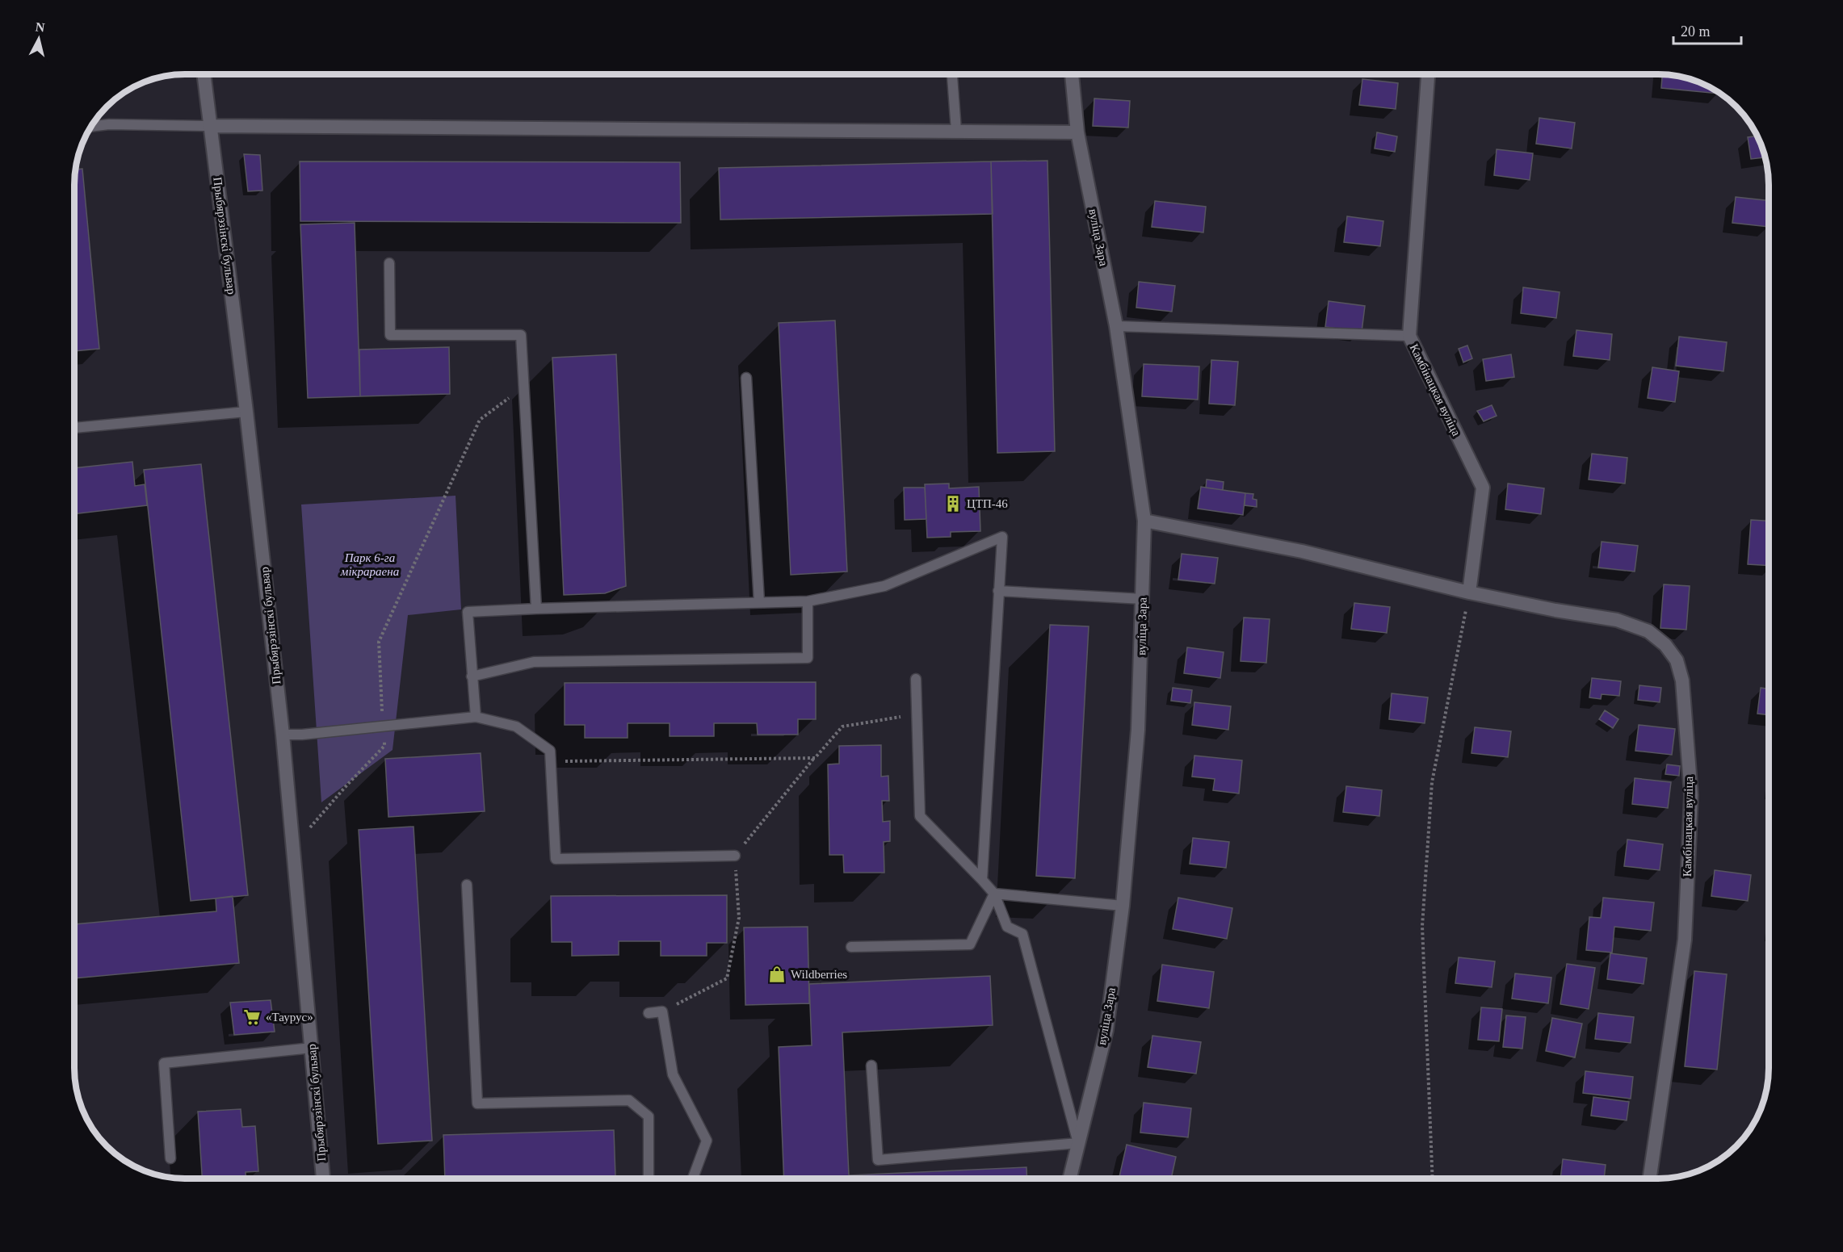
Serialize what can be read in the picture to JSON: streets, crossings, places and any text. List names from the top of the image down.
{
  "streets": {
    "street": ["Прыбярэзінскі бульвар", "вуліца Зара", "Камбінацкая вуліца"]
  },
  "crossings": [
    ["вуліца Зара", "Камбінацкая вуліца"]
  ],
  "parks": ["Парк 6-га мікрараена"],
  "places": {
    "building": ["ЦТП-46"],
    "shop": ["Wildberries"],
    "supermarket": ["«Таурус»"]
  },
  "scale_bar": "20 m",
  "north": "top"
}
